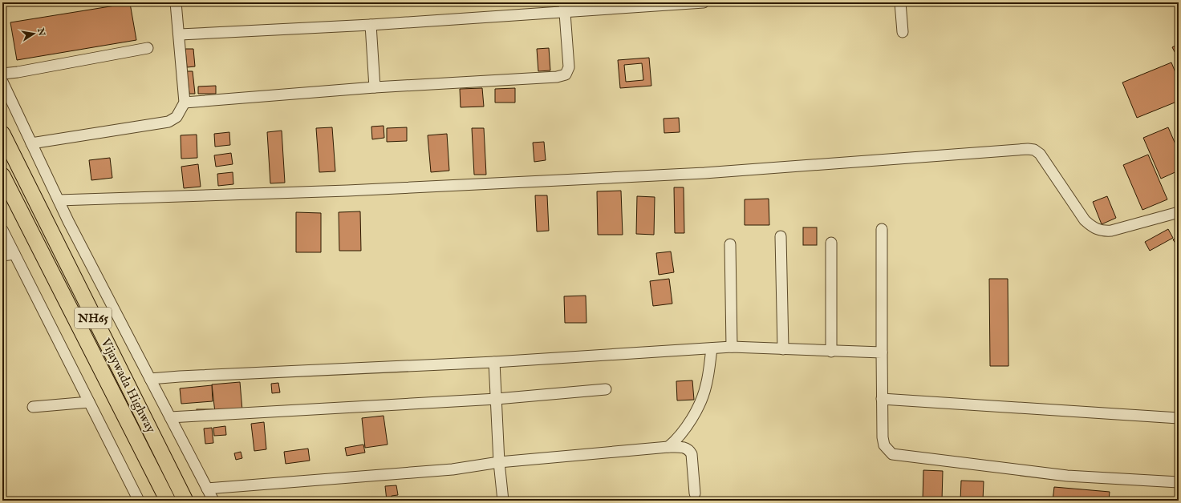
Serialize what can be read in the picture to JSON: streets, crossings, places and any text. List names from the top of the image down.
{
  "streets": {
    "highway": ["NH65", "Vijaywada Highway"]
  },
  "north": "right"
}
